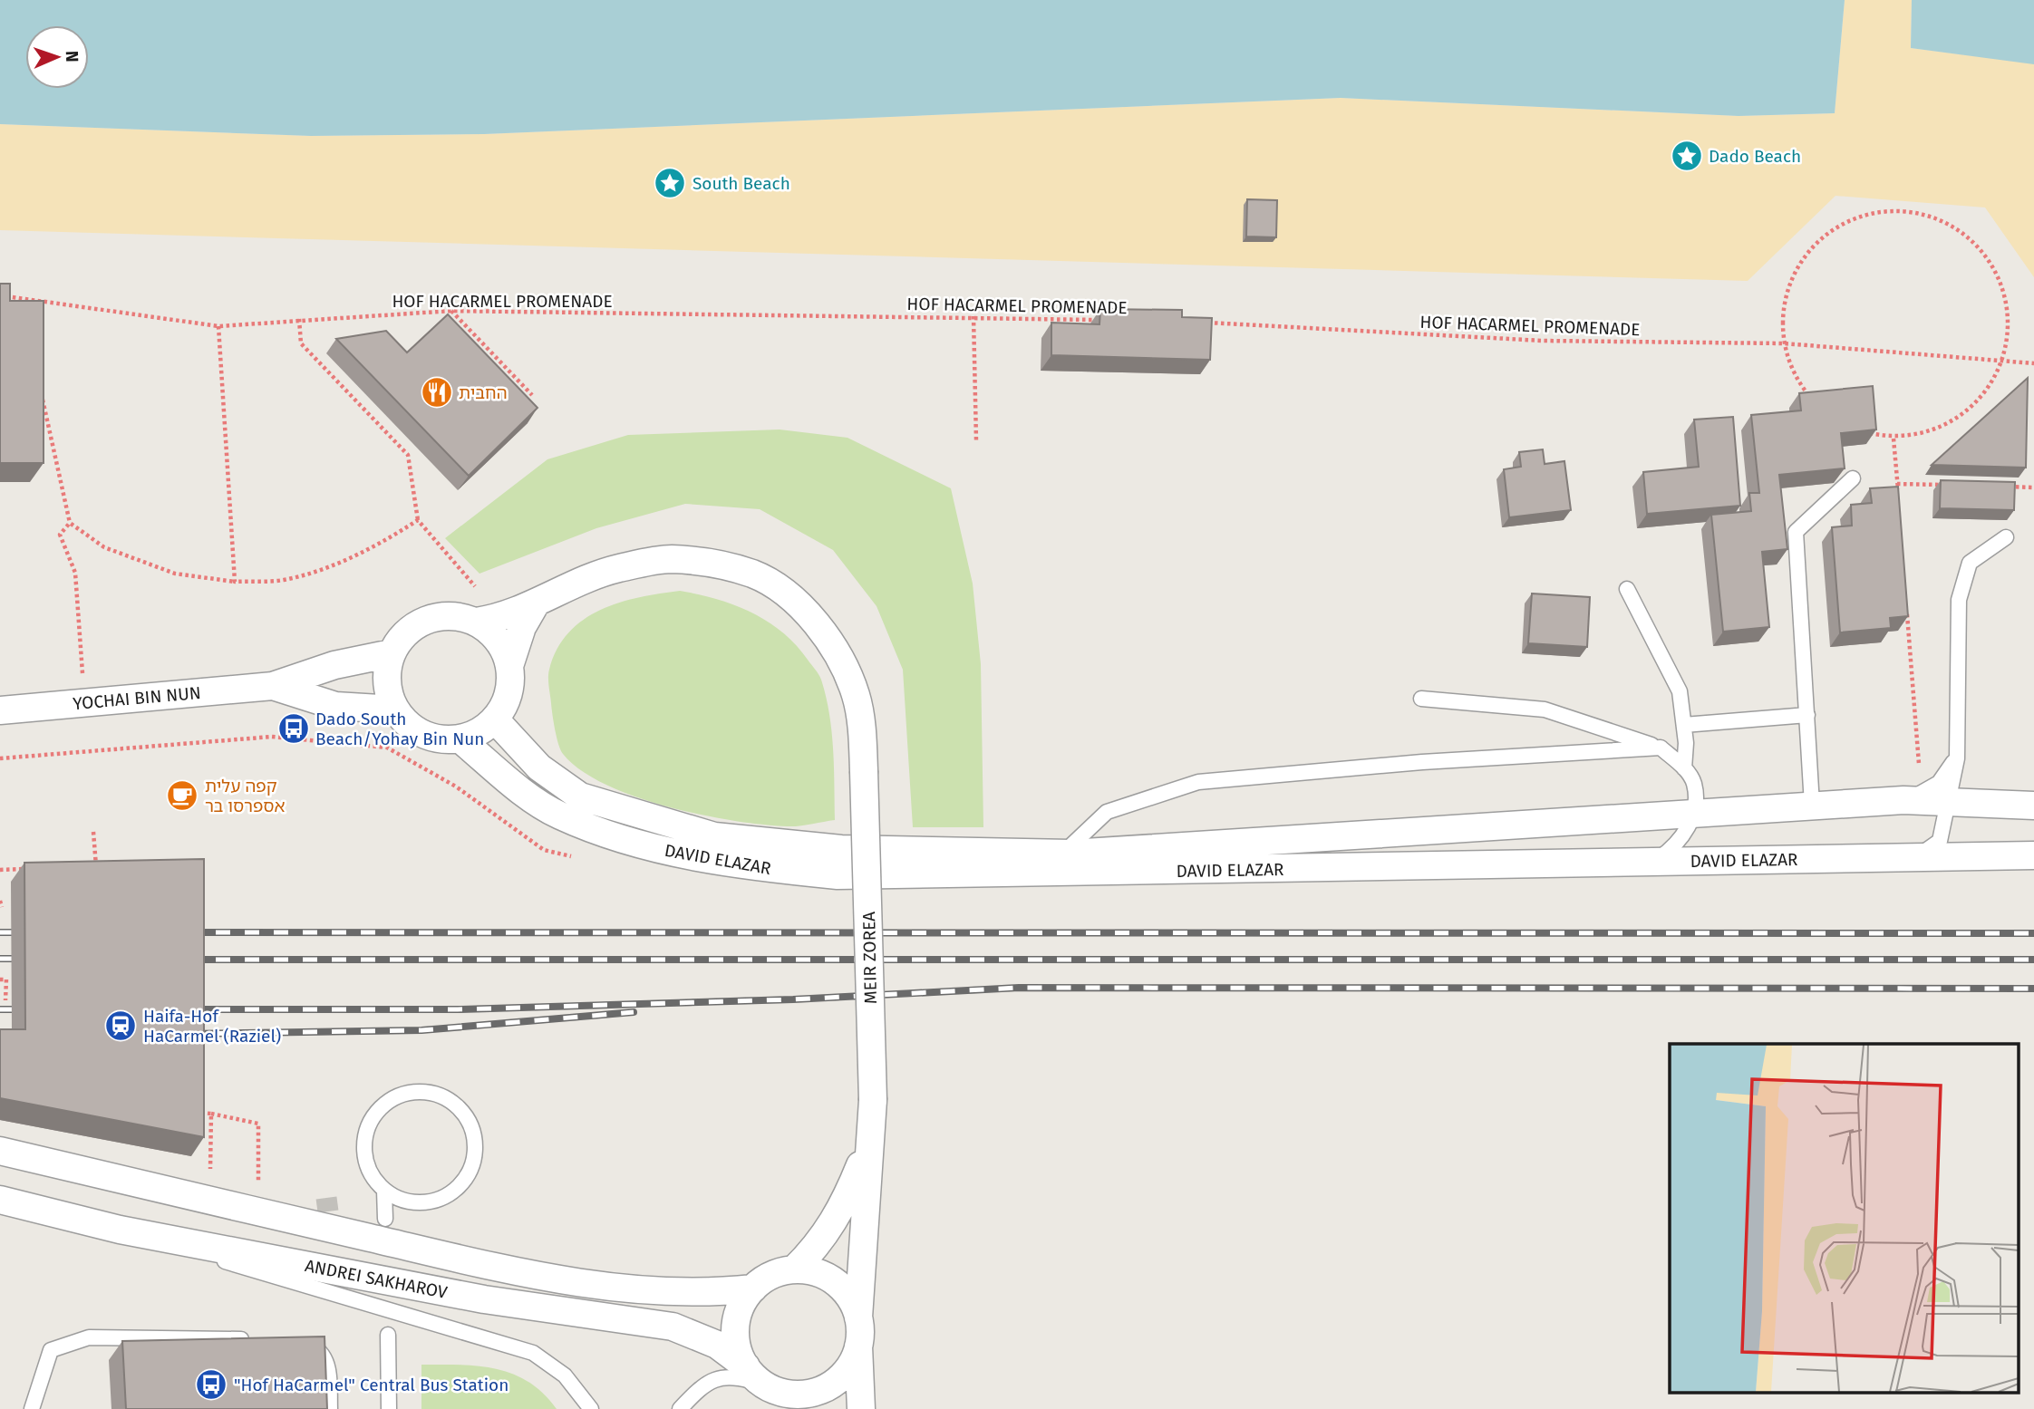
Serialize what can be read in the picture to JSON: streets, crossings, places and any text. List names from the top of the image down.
{
  "streets": {
    "street": [
      "YOCHAI BIN NUN",
      "DAVID ELAZAR",
      "MEIR ZOREA",
      "ANDREI SAKHAROV"
    ],
    "path": ["HOF HACARMEL PROMENADE"]
  },
  "crossings": [
    ["YOCHAI BIN NUN", "DAVID ELAZAR"],
    ["MEIR ZOREA", "ANDREI SAKHAROV"]
  ],
  "places": {
    "place": ["Dado Beach", "South Beach"],
    "restaurant": ["החבית"],
    "bus stop": ["Dado South Beach/Yohay Bin Nun", "\"Hof HaCarmel\" Central Bus Station"],
    "cafe": ["קפה עלית אספרסו בר"],
    "station": ["Haifa-Hof HaCarmel (Raziel)"]
  },
  "north": "right"
}
